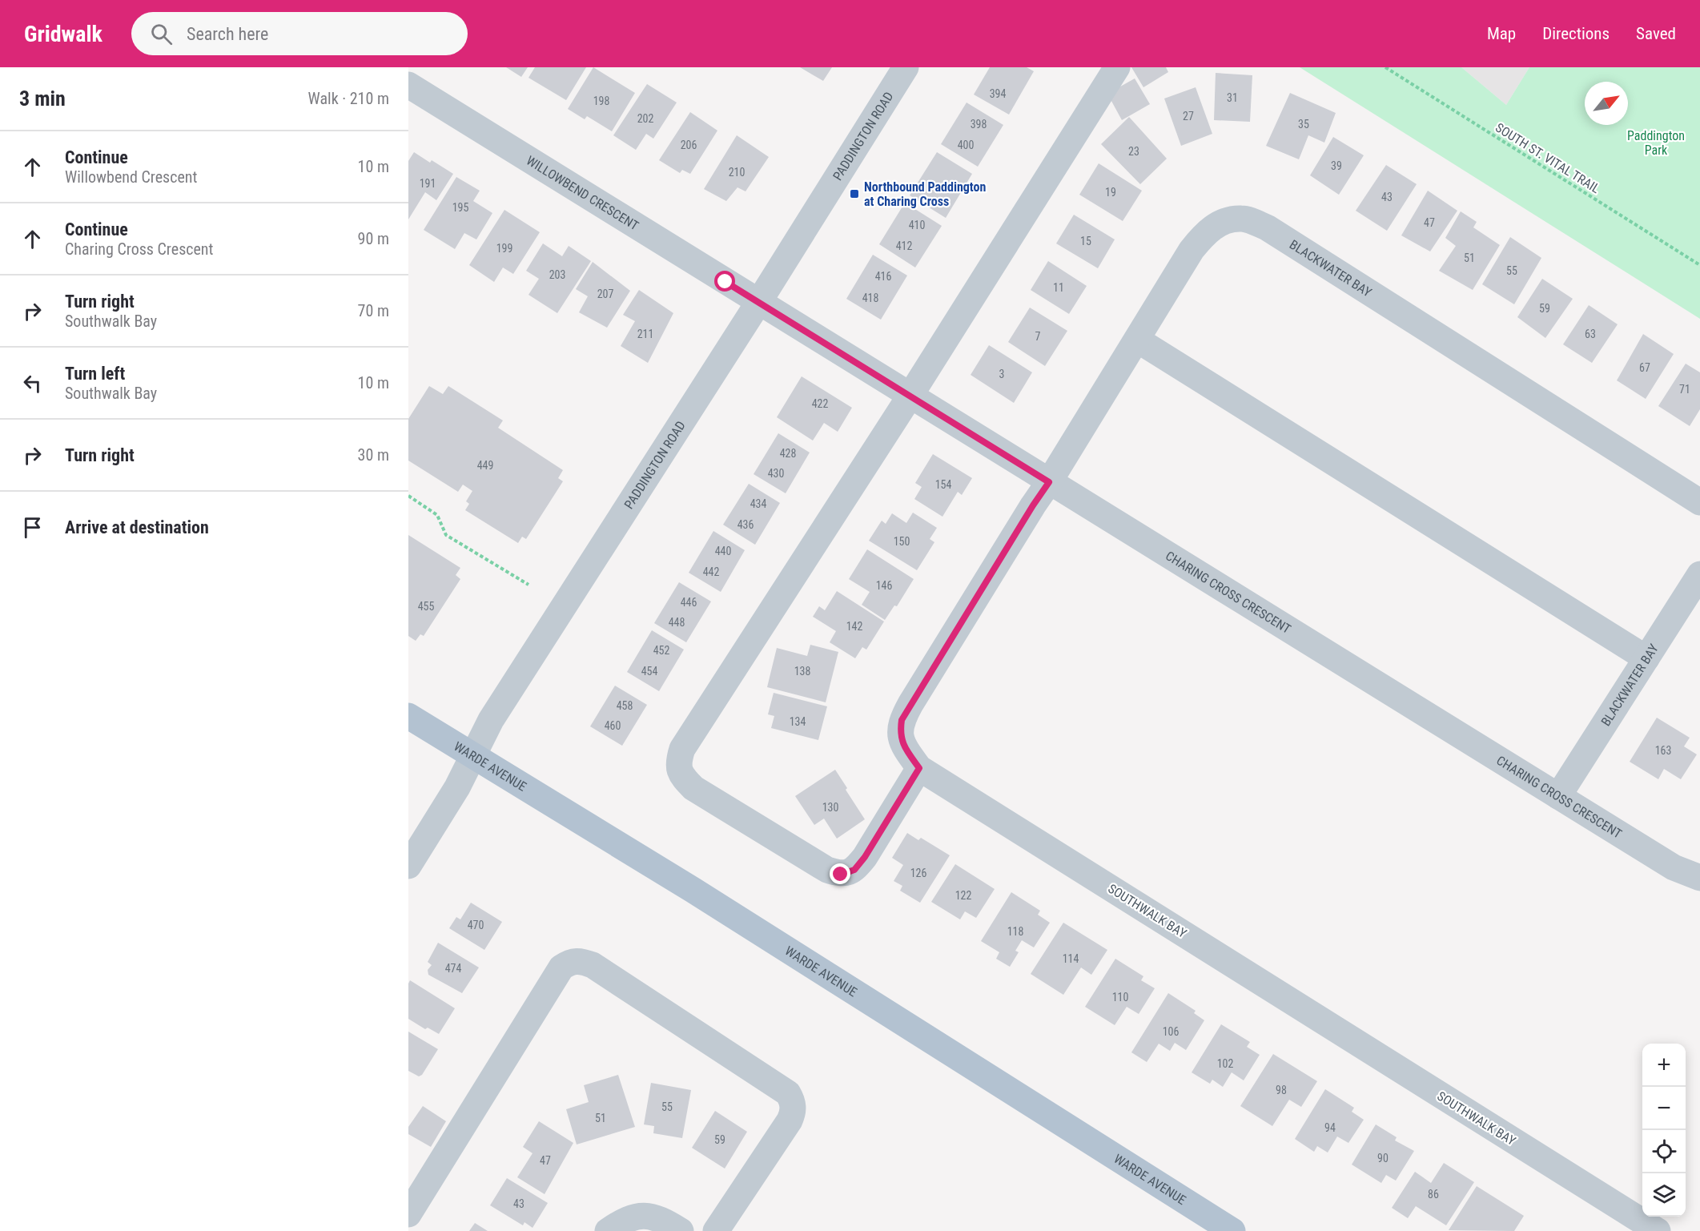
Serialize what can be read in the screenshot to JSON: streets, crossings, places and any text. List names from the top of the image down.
{
  "streets": {
    "main road": ["WARDE AVENUE"],
    "street": [
      "PADDINGTON ROAD",
      "WILLOWBEND CRESCENT",
      "BLACKWATER BAY",
      "CHARING CROSS CRESCENT",
      "SOUTHWALK BAY"
    ],
    "path": ["SOUTH ST. VITAL TRAIL"]
  },
  "crossings": [
    ["PADDINGTON ROAD", "WILLOWBEND CRESCENT"],
    ["PADDINGTON ROAD", "CHARING CROSS CRESCENT"],
    ["PADDINGTON ROAD", "WARDE AVENUE"],
    ["WILLOWBEND CRESCENT", "CHARING CROSS CRESCENT"],
    ["BLACKWATER BAY", "CHARING CROSS CRESCENT"],
    ["BLACKWATER BAY", "SOUTHWALK BAY"],
    ["CHARING CROSS CRESCENT", "SOUTHWALK BAY"]
  ],
  "parks": ["Paddington Park"],
  "places": {
    "transit": ["Northbound Paddington at Charing Cross"]
  },
  "house_numbers": [
    "394",
    "31",
    "198",
    "27",
    "202",
    "398",
    "35",
    "206",
    "400",
    "23",
    "39",
    "210",
    "191",
    "19",
    "43",
    "195",
    "47",
    "410",
    "15",
    "412",
    "199",
    "51",
    "55",
    "203",
    "416",
    "11",
    "207",
    "418",
    "59",
    "211",
    "63",
    "7",
    "67",
    "3",
    "71",
    "422",
    "428",
    "449",
    "430",
    "154",
    "434",
    "436",
    "150",
    "440",
    "442",
    "146",
    "446",
    "455",
    "448",
    "142",
    "452",
    "454",
    "138",
    "458",
    "134",
    "460",
    "163",
    "130",
    "126",
    "122",
    "470",
    "118",
    "114",
    "474",
    "110",
    "106",
    "102",
    "98",
    "55",
    "51",
    "94",
    "59",
    "90",
    "47",
    "86",
    "43"
  ],
  "north": "top right",
  "page": {
    "header": "Gridwalk",
    "search": "Search here",
    "nav": ["Map", "Directions", "Saved"],
    "heading": ["3 min", "Walk · 210 m"],
    "list": [
      ["Continue", "Willowbend Crescent", "10 m"],
      ["Continue", "Charing Cross Crescent", "90 m"],
      ["Turn right", "Southwalk Bay", "70 m"],
      ["Turn left", "Southwalk Bay", "10 m"],
      ["Turn right", "30 m"],
      "Arrive at destination"
    ],
    "map_buttons": ["+", "−"]
  }
}
